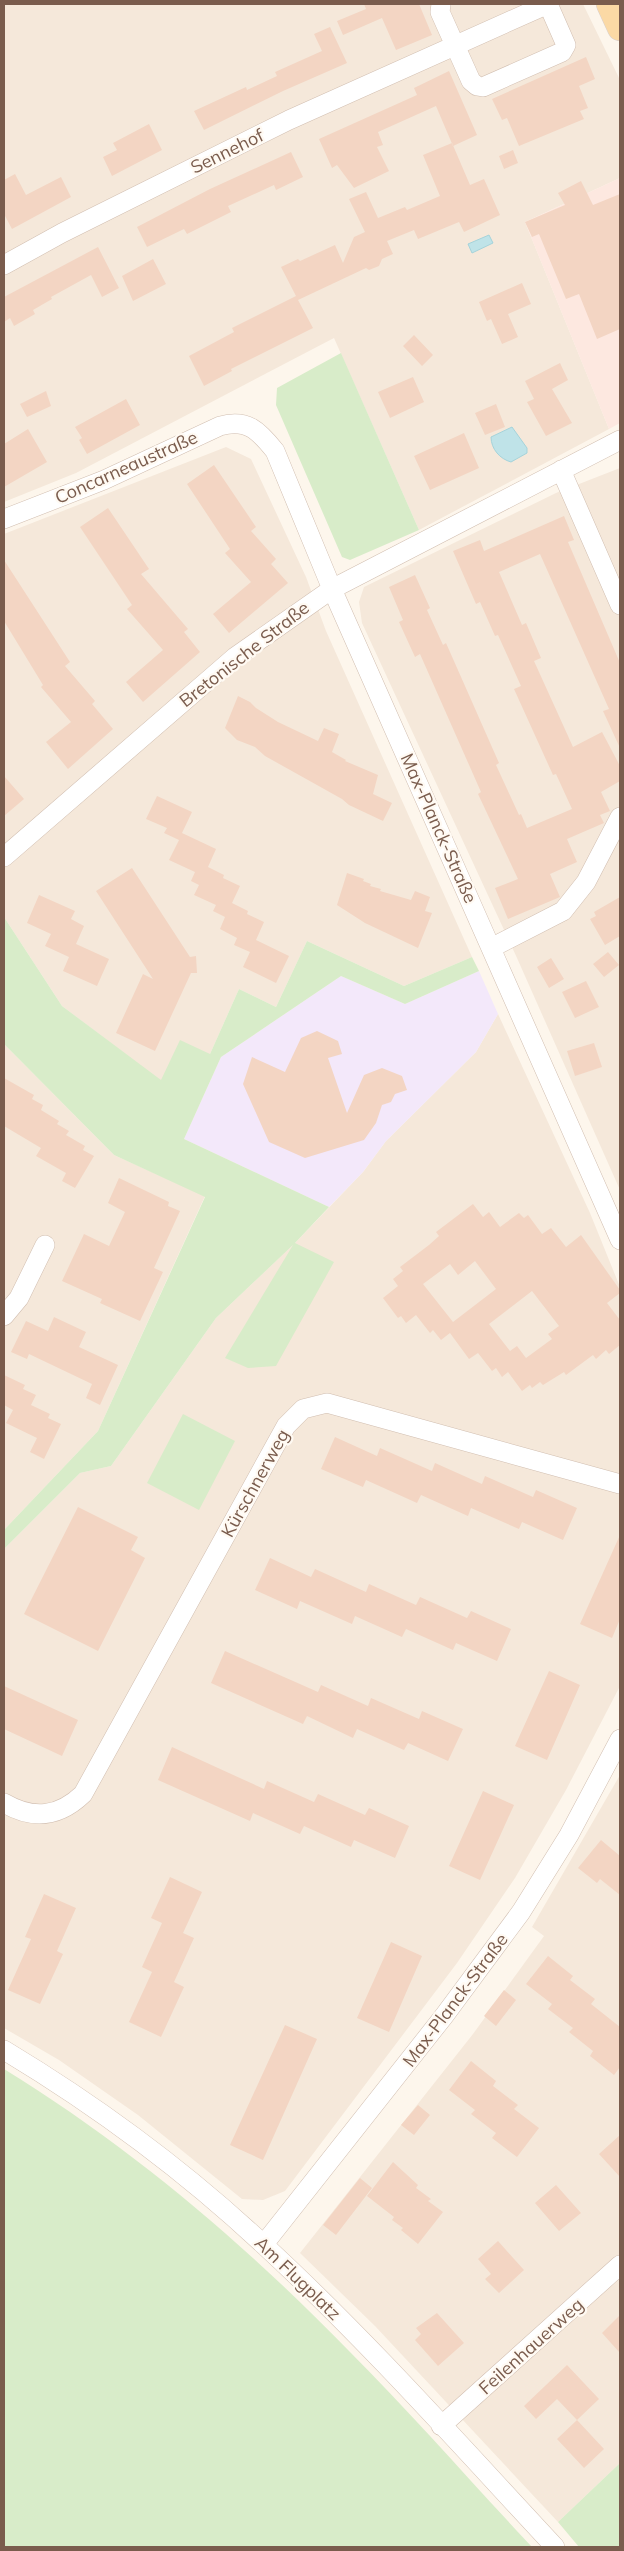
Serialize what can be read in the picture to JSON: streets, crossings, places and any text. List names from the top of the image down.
{
  "streets": {
    "street": [
      "Sennehof",
      "Concarneaustraße",
      "Bretonische Straße",
      "Max-Planck-Straße",
      "Kürschnerweg",
      "Am Flugplatz",
      "Feilenhauerweg"
    ]
  },
  "crossings": [
    ["Concarneaustraße", "Max-Planck-Straße"],
    ["Bretonische Straße", "Max-Planck-Straße"],
    ["Max-Planck-Straße", "Am Flugplatz"],
    ["Am Flugplatz", "Feilenhauerweg"]
  ]
}
